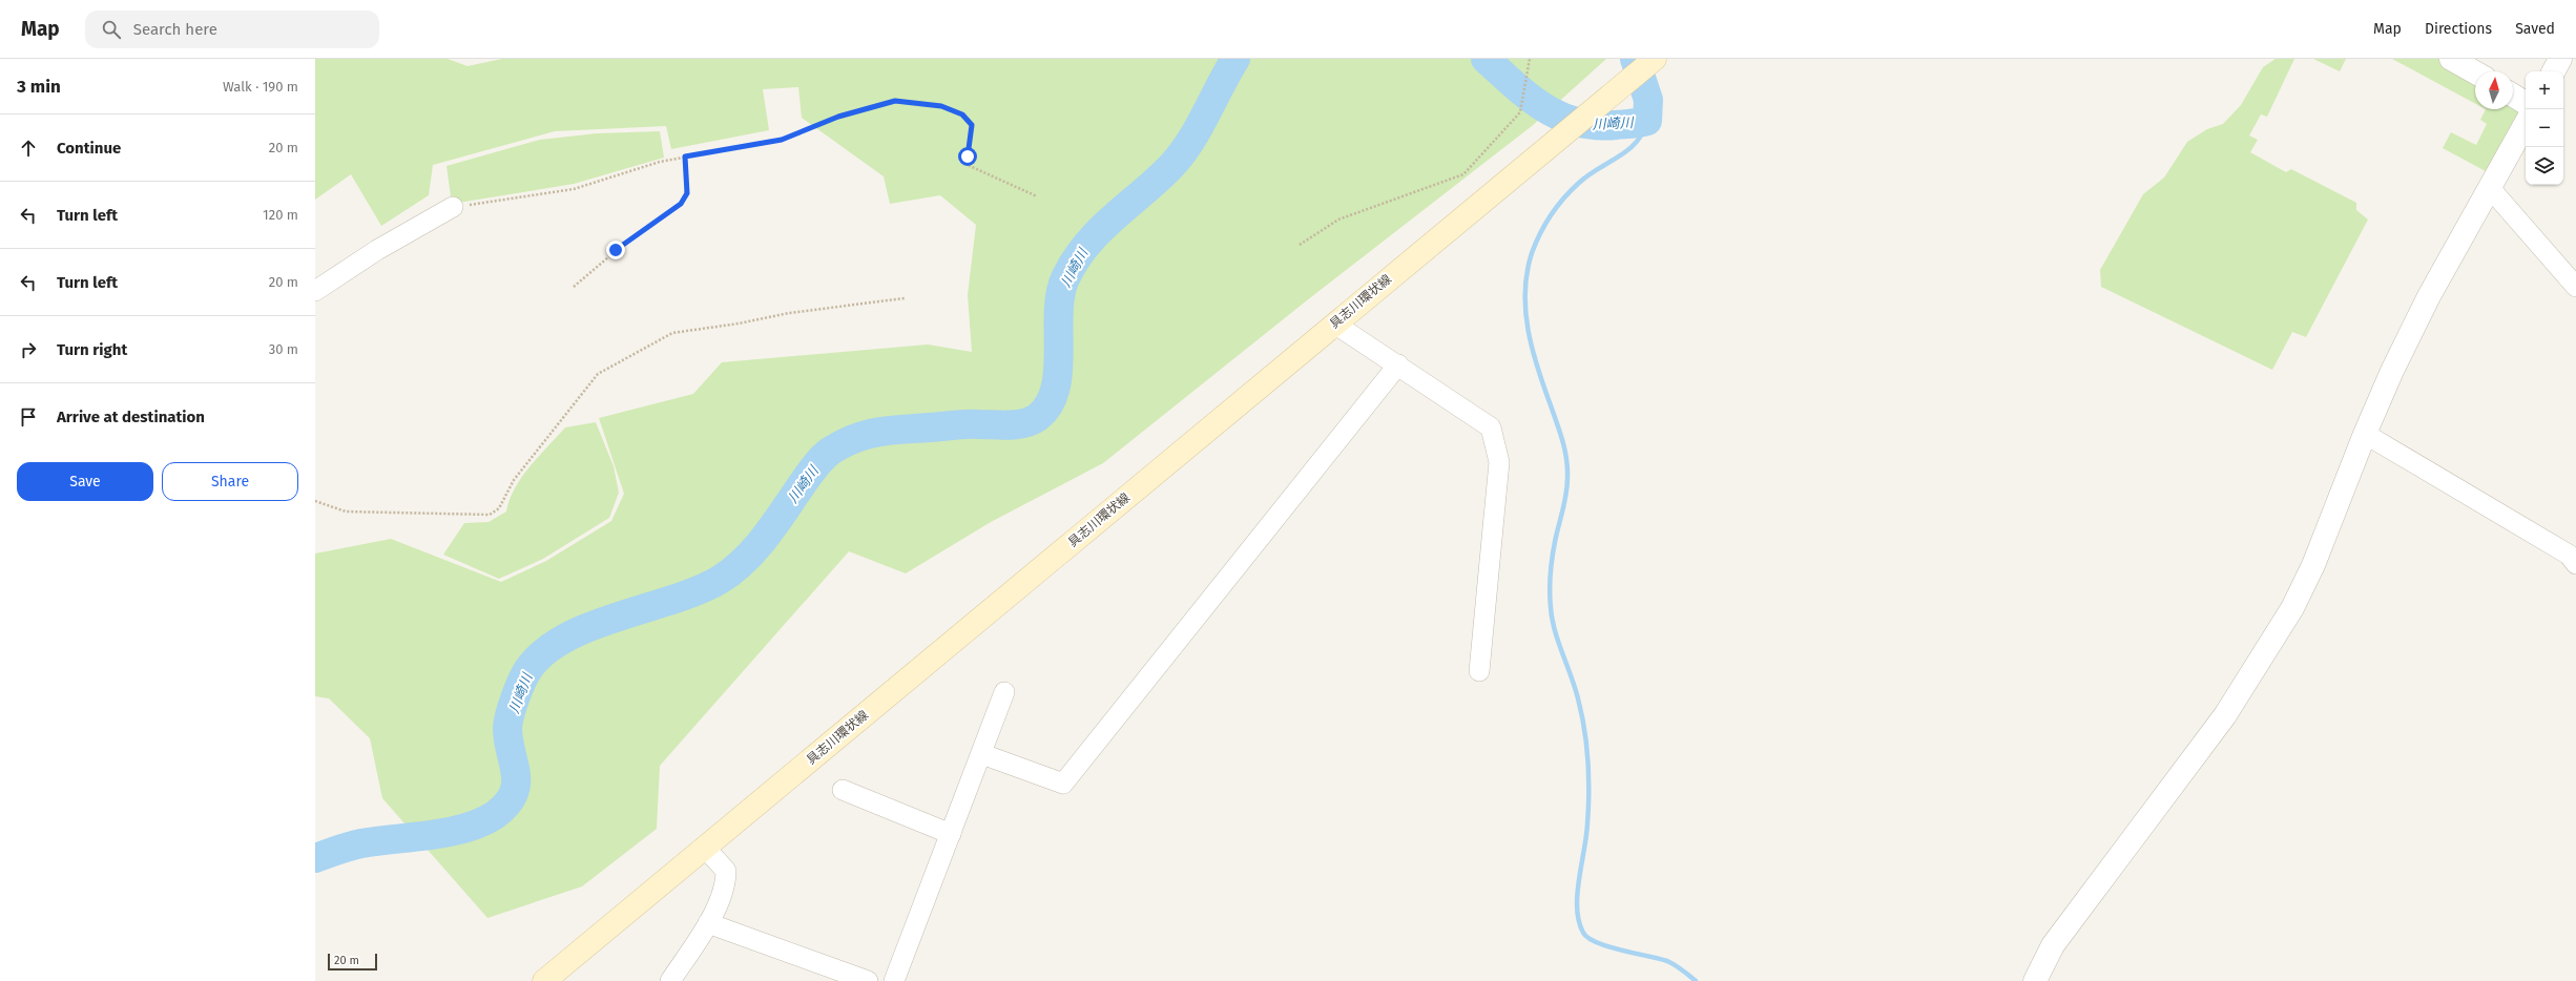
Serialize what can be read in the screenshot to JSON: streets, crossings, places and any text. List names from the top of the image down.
{
  "streets": {
    "main road": ["具志川環状線"]
  },
  "water": ["川崎川"],
  "scale_bar": "20 m",
  "north": "top",
  "page": {
    "header": "Map",
    "search": "Search here",
    "nav": ["Map", "Directions", "Saved"],
    "heading": ["3 min", "Walk · 190 m"],
    "map_buttons": ["+", "−"],
    "list": [
      ["Continue", "20 m"],
      ["Turn left", "120 m"],
      ["Turn left", "20 m"],
      ["Turn right", "30 m"],
      "Arrive at destination"
    ],
    "buttons": ["Save", "Share"],
    "scale": "20 m"
  }
}
